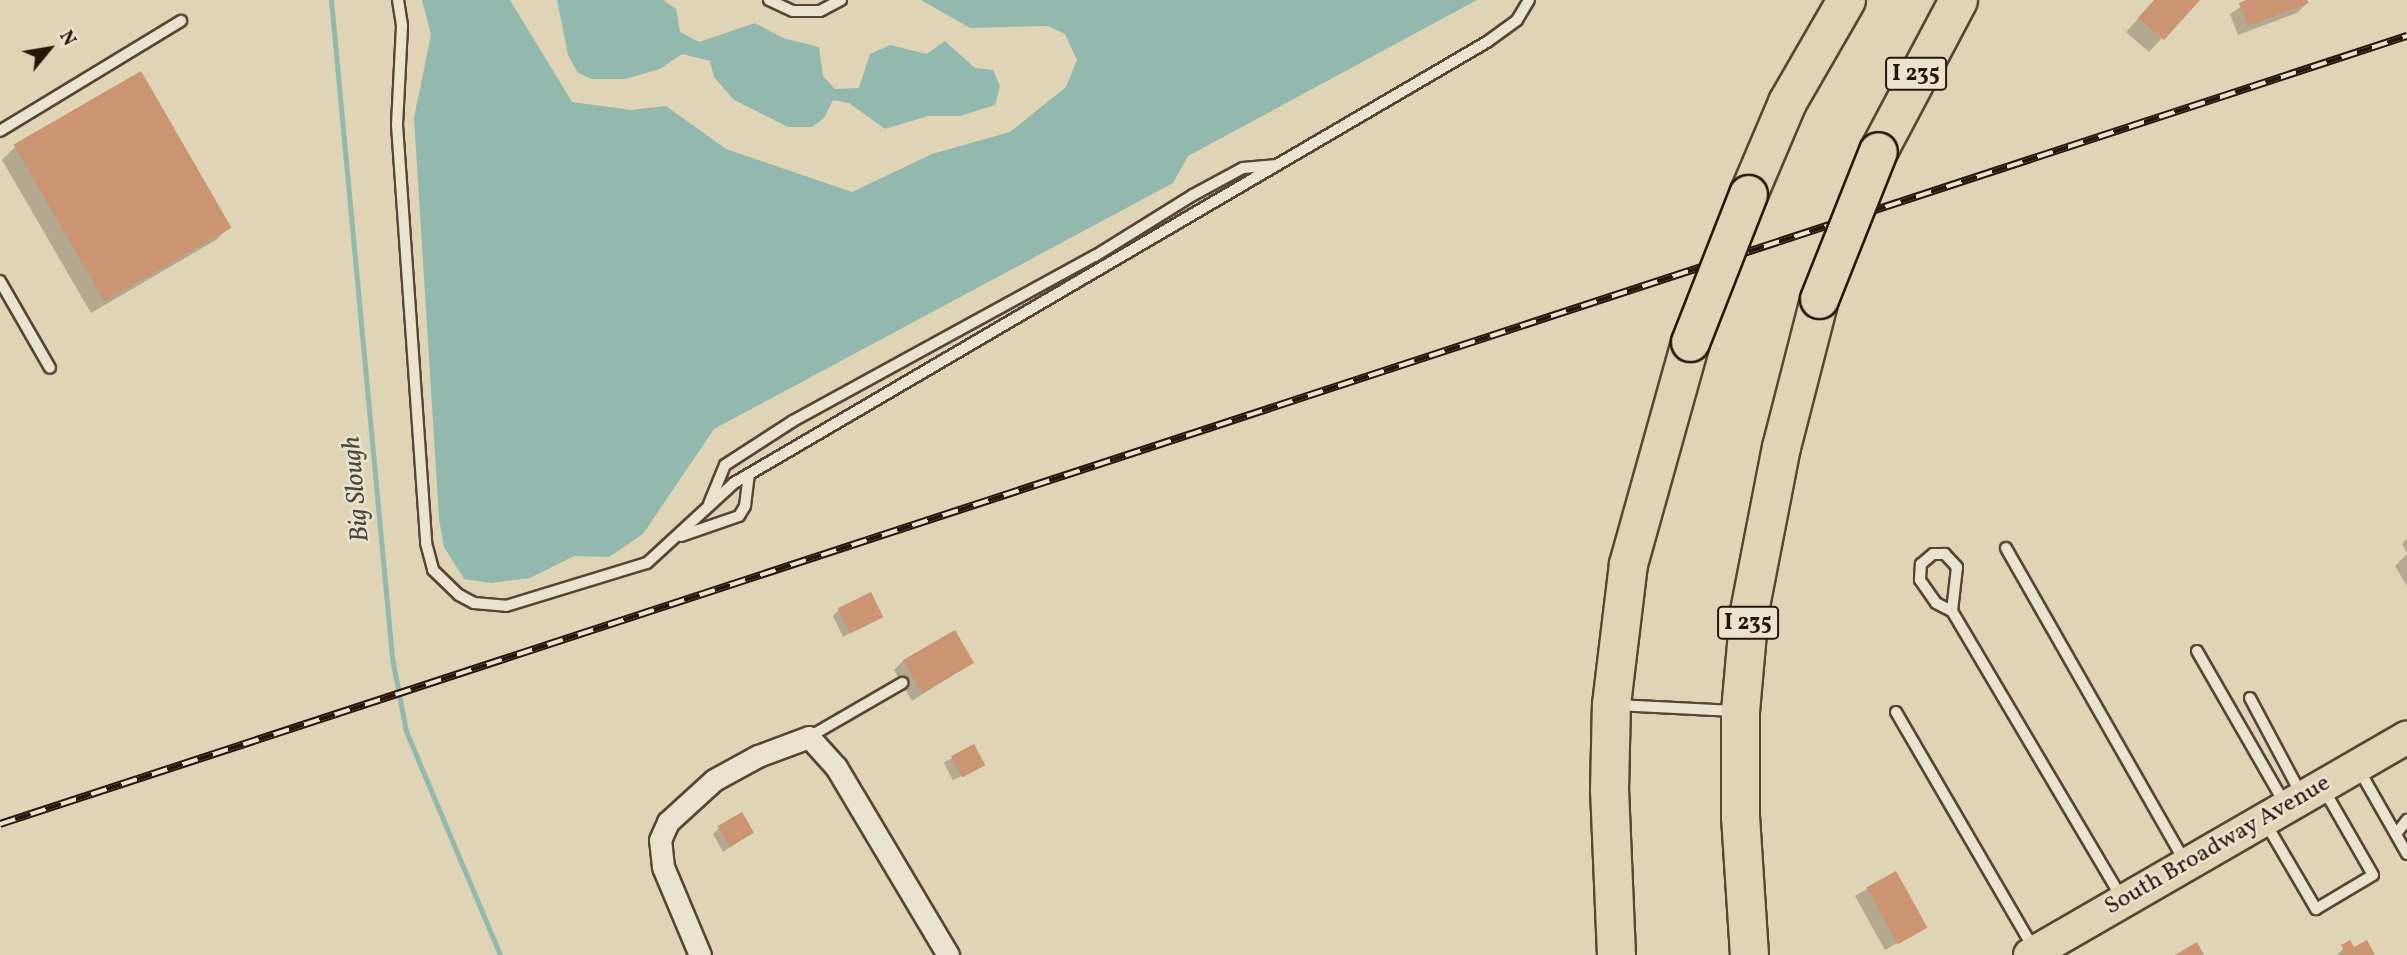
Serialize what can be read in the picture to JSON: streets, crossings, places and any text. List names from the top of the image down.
{
  "streets": {
    "highway": ["I 235"],
    "main road": ["South Broadway Avenue"]
  },
  "water": ["Big Slough"],
  "north": "top right"
}
